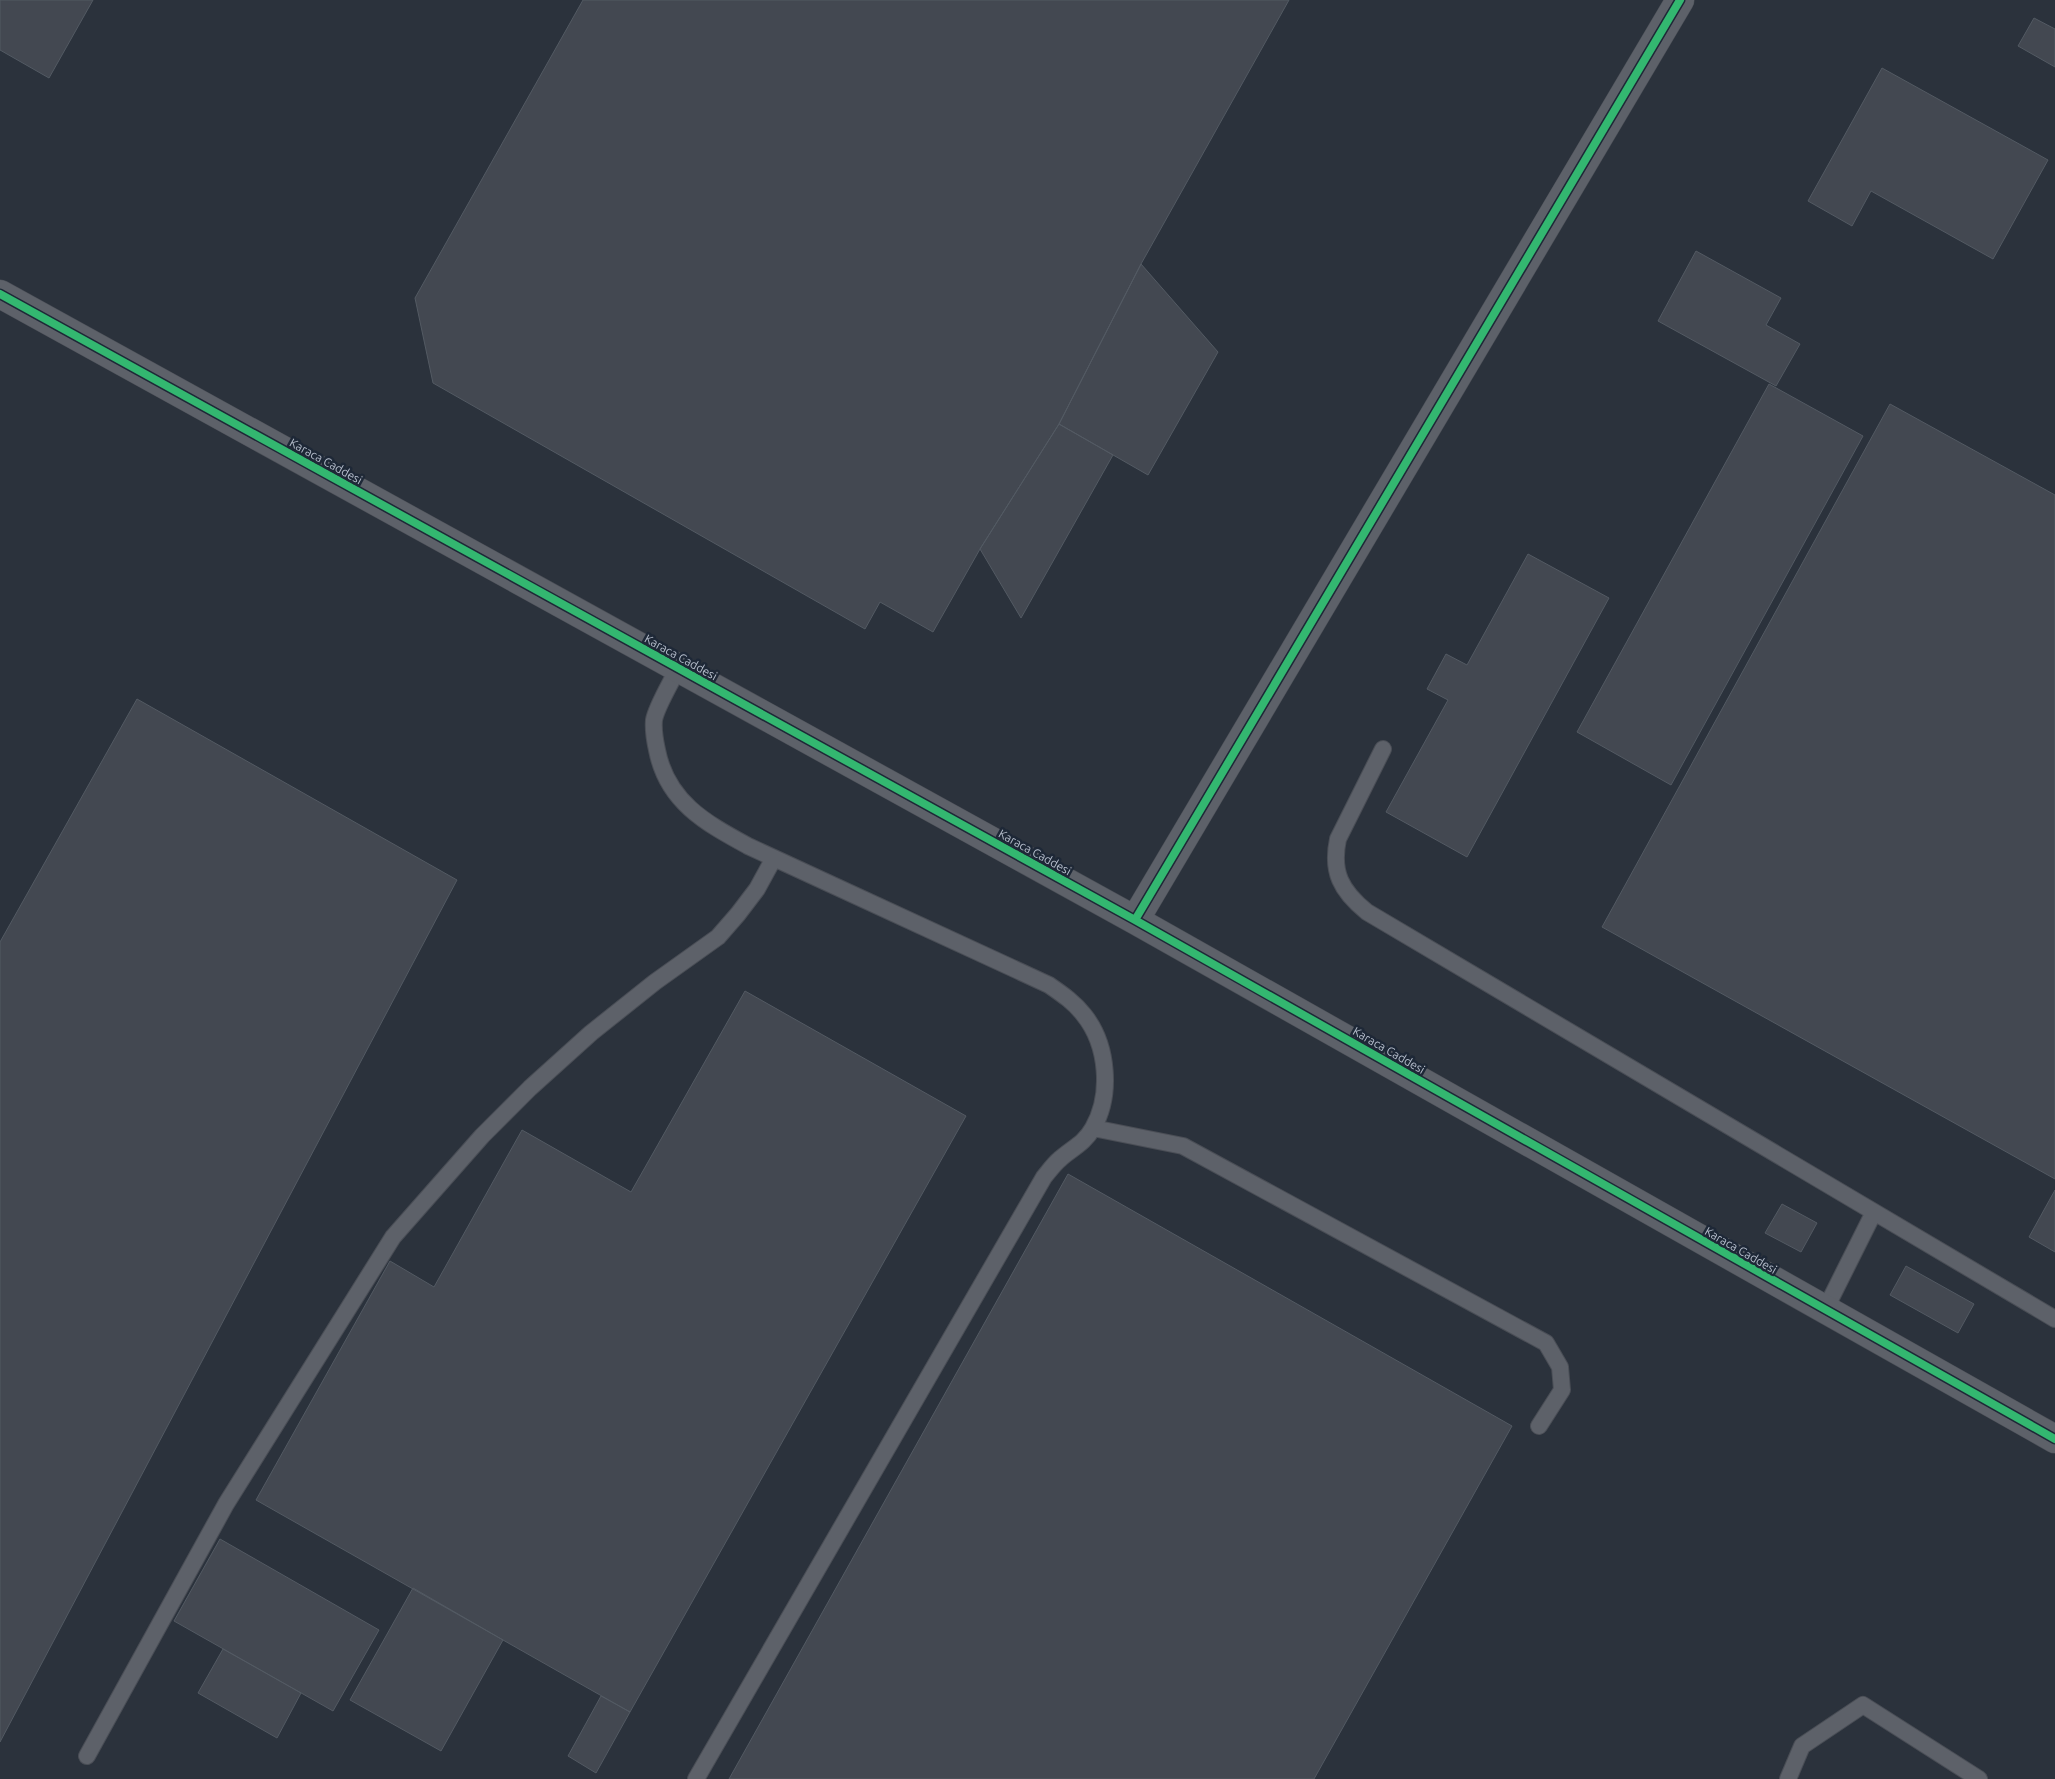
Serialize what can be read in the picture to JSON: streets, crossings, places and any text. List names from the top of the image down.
{
  "streets": {
    "street": ["Karaca Caddesi"]
  }
}
